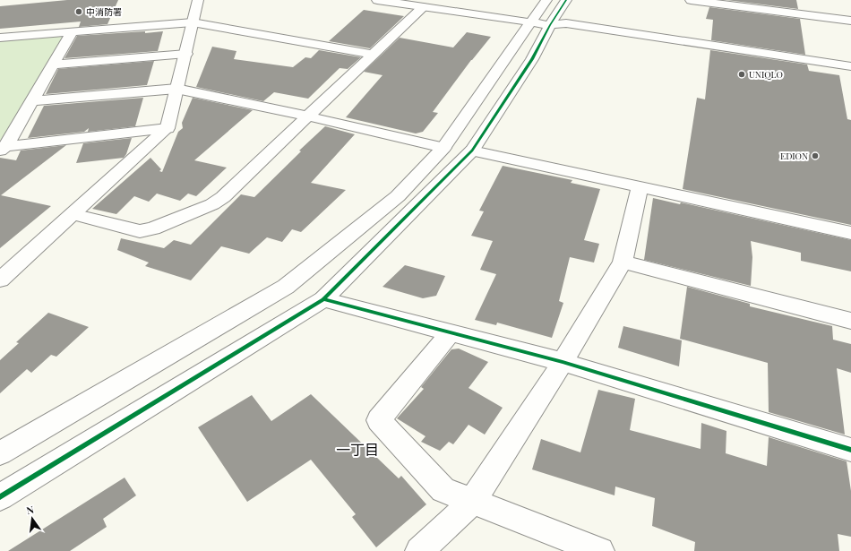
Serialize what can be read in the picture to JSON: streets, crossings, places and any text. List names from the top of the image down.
{
  "districts": ["一丁目"],
  "places": ["中消防署", "UNIQLO", "EDION"],
  "north": "top"
}
